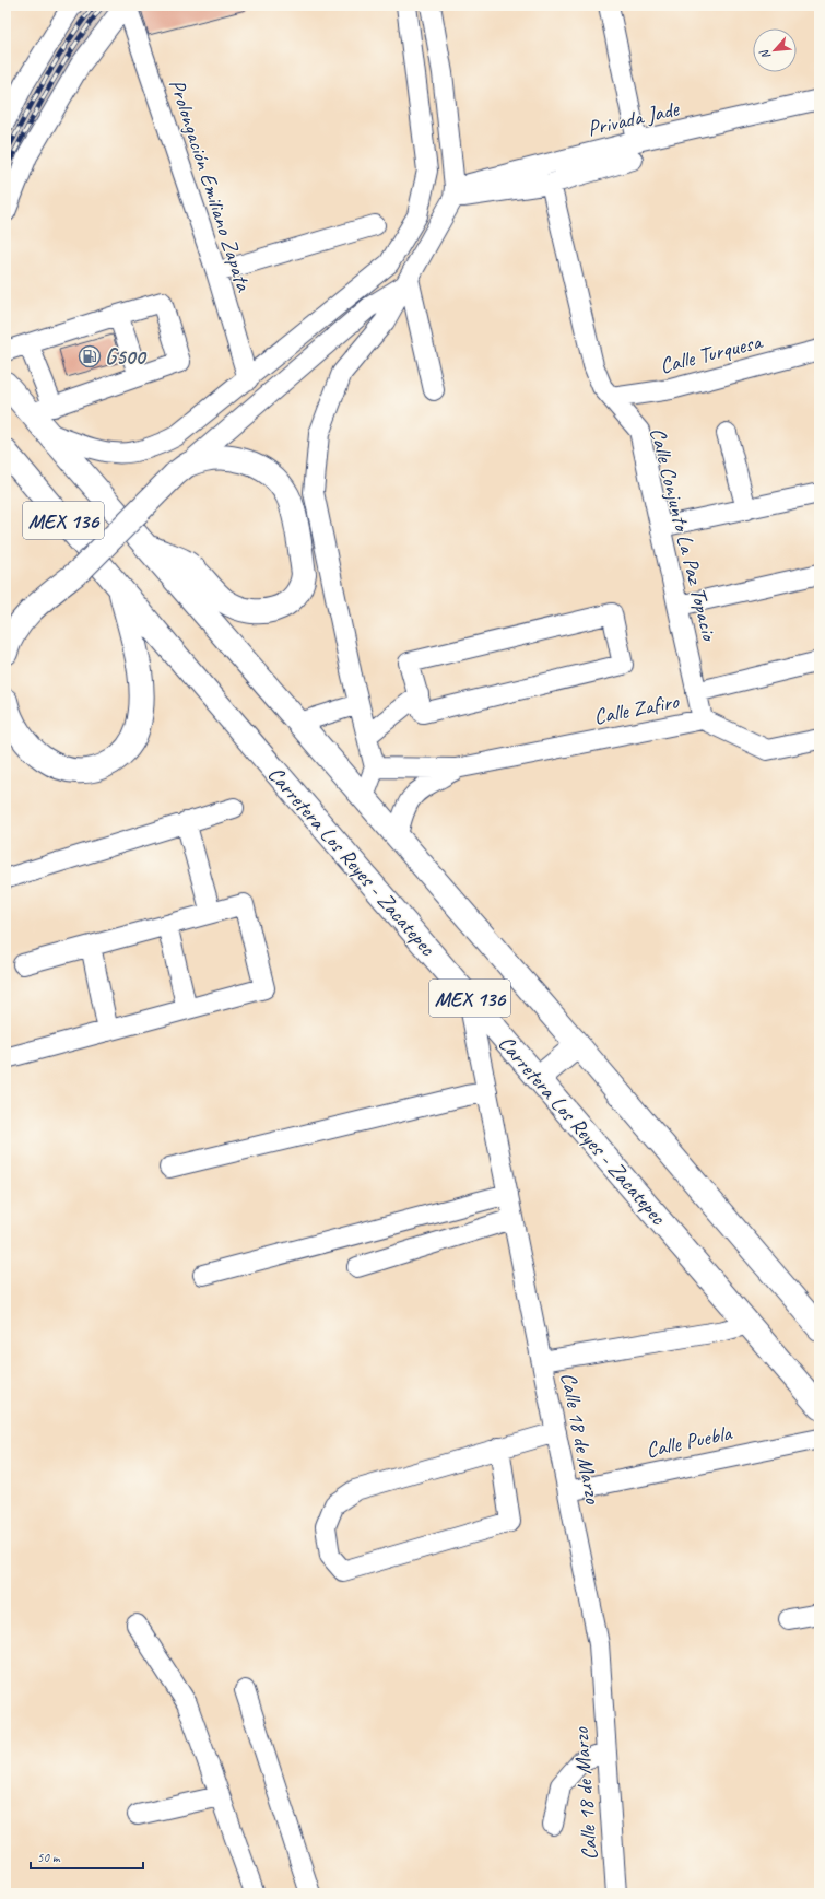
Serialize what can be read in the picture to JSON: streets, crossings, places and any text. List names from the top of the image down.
{
  "streets": {
    "main road": ["MEX 136", "Carretera Los Reyes - Zacatepec"],
    "street": [
      "Privada Jade",
      "Prolongación Emiliano Zapata",
      "Calle Turquesa",
      "Calle Conjunto La Paz Topacio",
      "Calle Zafiro",
      "Calle 18 de Marzo",
      "Calle Puebla"
    ]
  },
  "crossings": [
    ["Calle Turquesa", "Calle Conjunto La Paz Topacio"],
    ["MEX 136", "Calle Zafiro"],
    ["Calle Conjunto La Paz Topacio", "Calle Zafiro"],
    ["Carretera Los Reyes - Zacatepec", "Calle 18 de Marzo"],
    ["Calle 18 de Marzo", "Calle Puebla"]
  ],
  "places": {
    "fuel station": ["G500"]
  },
  "scale_bar": "50 m",
  "north": "bottom left"
}
